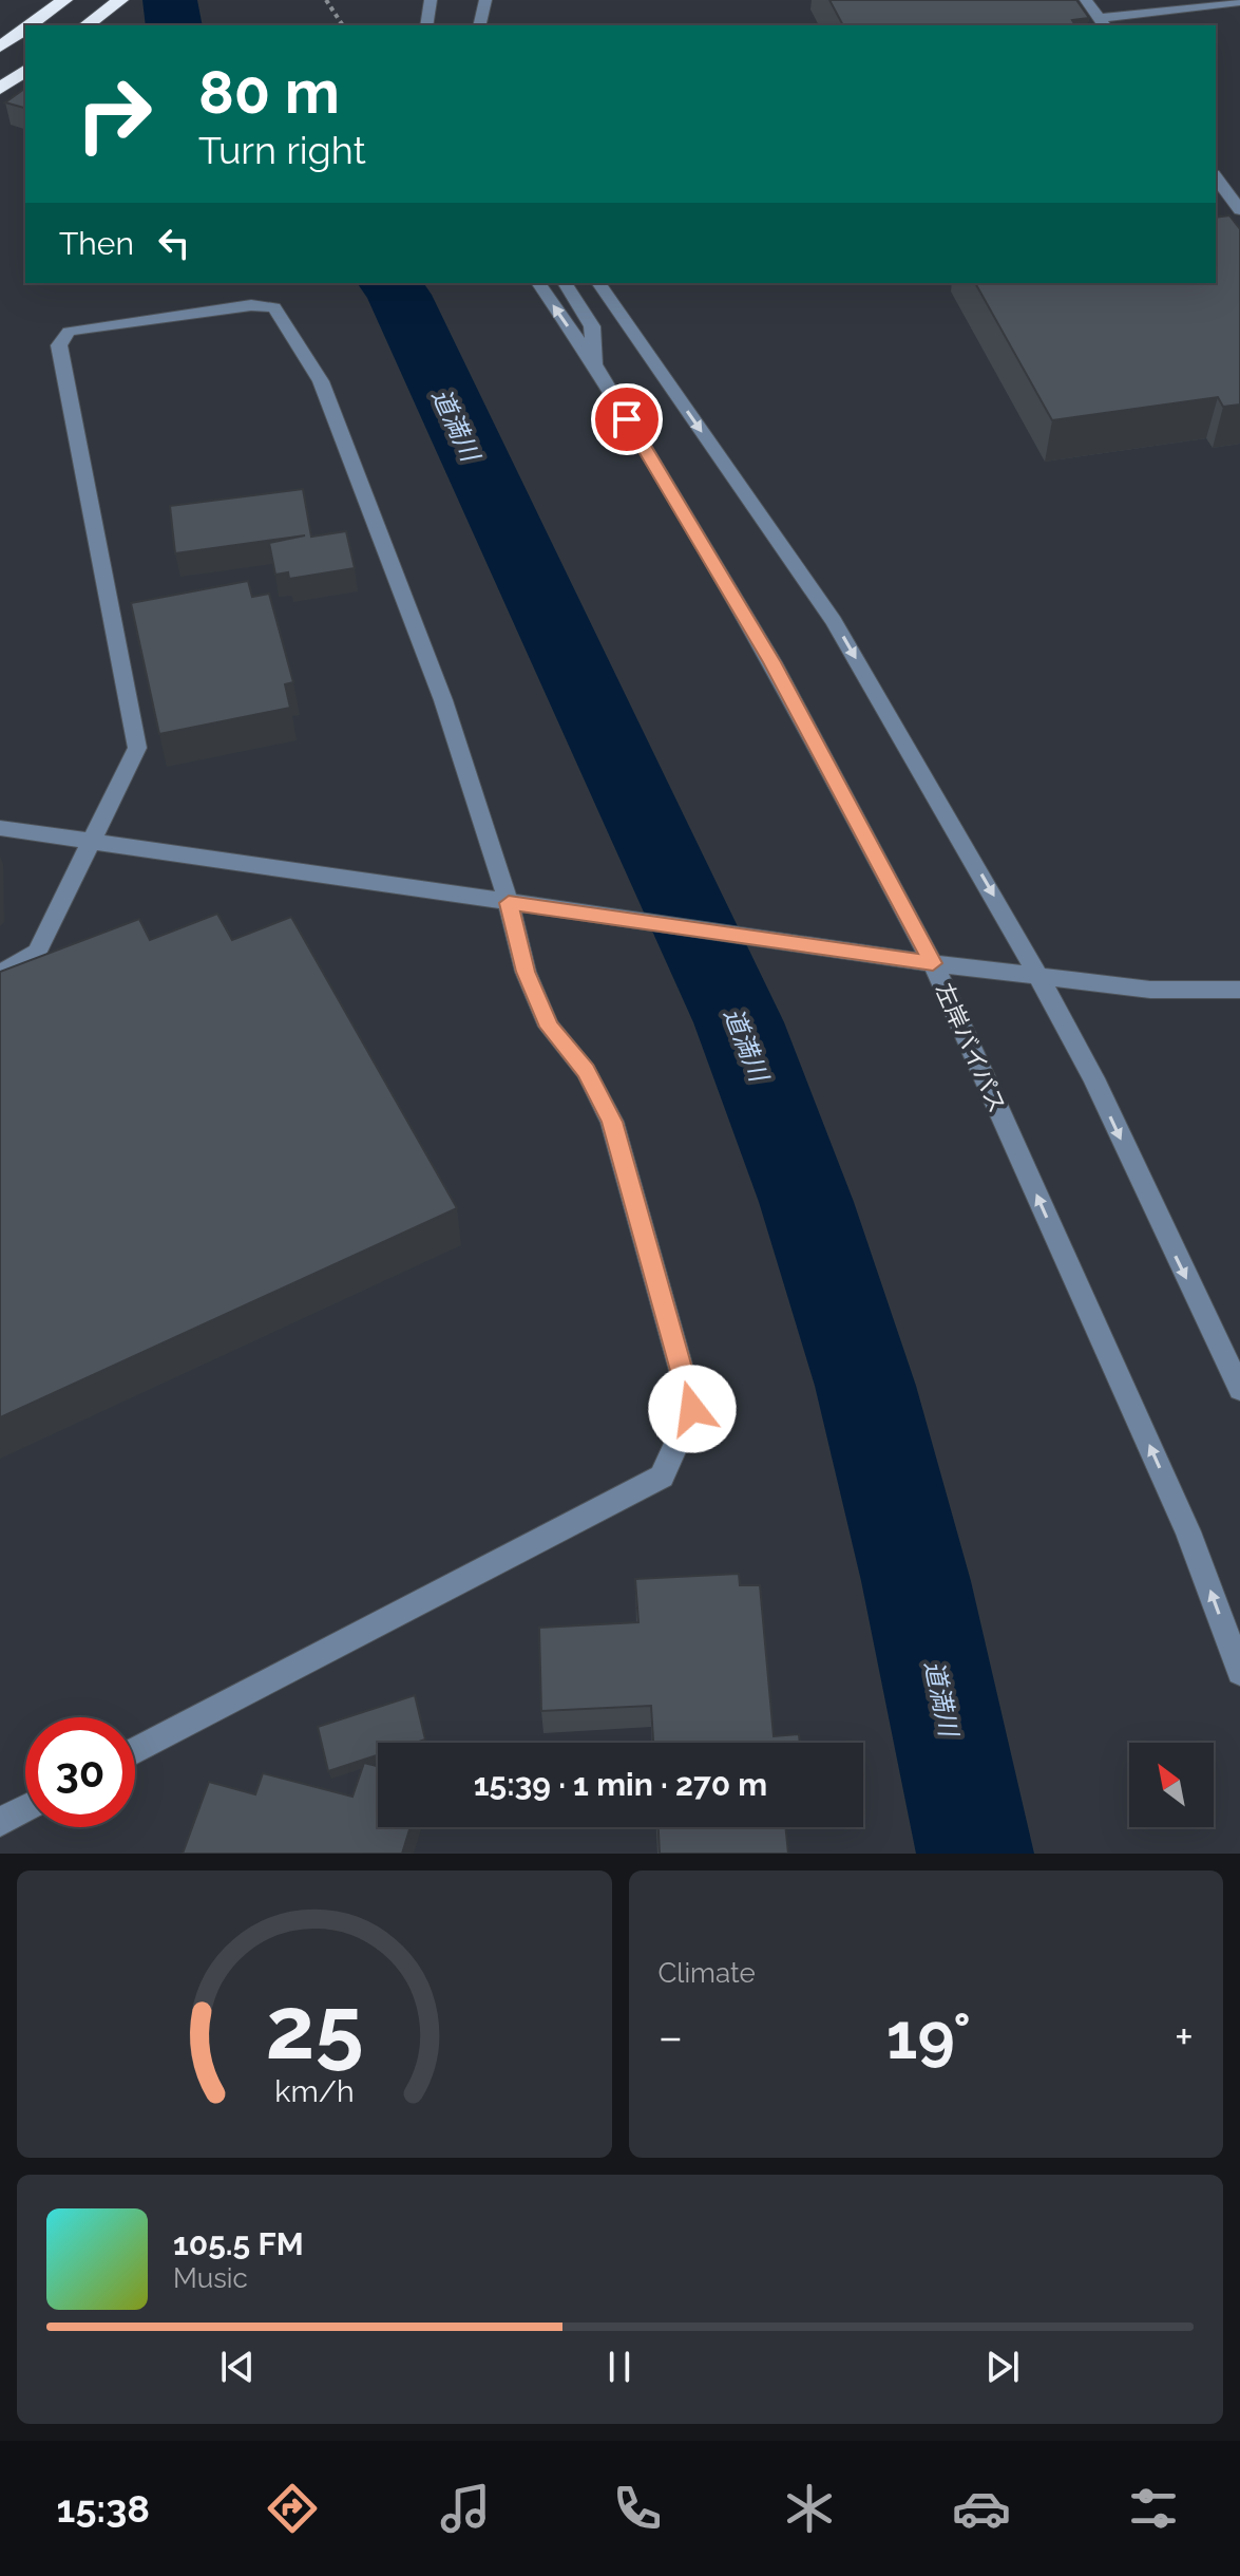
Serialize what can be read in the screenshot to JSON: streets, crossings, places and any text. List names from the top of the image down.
{
  "streets": {
    "street": ["左岸バイパス"]
  },
  "water": ["道満川"],
  "north": "top left",
  "page": {
    "turn": ["80 m", "Turn right"],
    "then": "Then",
    "limit": "30",
    "trip": "15:39 · 1 min · 270 m",
    "tile": "Climate",
    "heat": ["−", "19°", "+"],
    "song": ["105.5 FM", "Music"],
    "tabs": "15:38",
    "gauge": ["25", "km/h"]
  }
}
